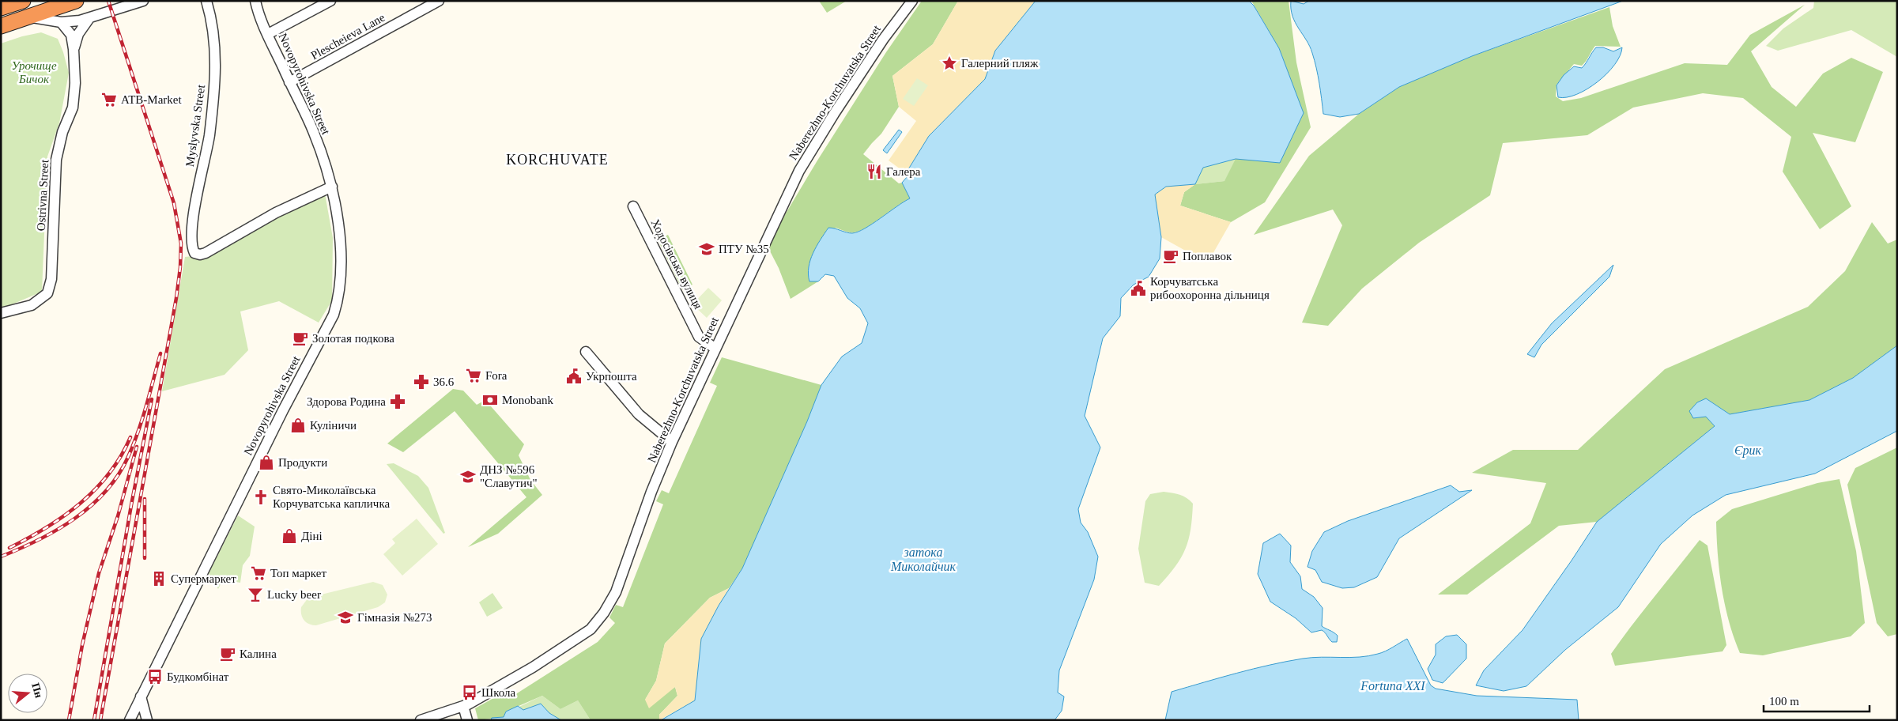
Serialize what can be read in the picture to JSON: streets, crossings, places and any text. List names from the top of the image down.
{
  "streets": {
    "street": [
      "Plescheieva Lane",
      "Novopyrohivska Street",
      "Naberezhno-Korchuvatska Street",
      "Myslyvska Street",
      "Ostrivna Street",
      "Ходосівська вулиця"
    ]
  },
  "crossings": [
    ["Plescheieva Lane", "Novopyrohivska Street"],
    ["Novopyrohivska Street", "Myslyvska Street"],
    ["Naberezhno-Korchuvatska Street", "Ходосівська вулиця"]
  ],
  "districts": ["KORCHUVATE"],
  "water": ["Єрик", "затока Миколайчик", "Fortuna XXI"],
  "parks": ["Урочище Бичок"],
  "places": {
    "place": ["Галерний пляж"],
    "supermarket": ["ATB-Market", "Fora", "Топ маркет"],
    "restaurant": ["Галера"],
    "school or university": ["ПТУ №35", "ДНЗ №596 \"Славутич\"", "Гімназія №273"],
    "cafe": ["Поплавок", "Золотая подкова", "Калина"],
    "public building": ["Корчуватська рибоохоронна дільниця", "Укрпошта"],
    "pharmacy": ["36.6", "Здорова Родина"],
    "bank": ["Monobank"],
    "shop": ["Куліничи", "Продукти", "Діні"],
    "church": ["Свято-Миколаївська Корчуватська капличка"],
    "building": ["Супермаркет"],
    "bar": ["Lucky beer"],
    "bus stop": ["Будкомбінат", "Школа"]
  },
  "scale_bar": "100 m",
  "north": "right"
}
